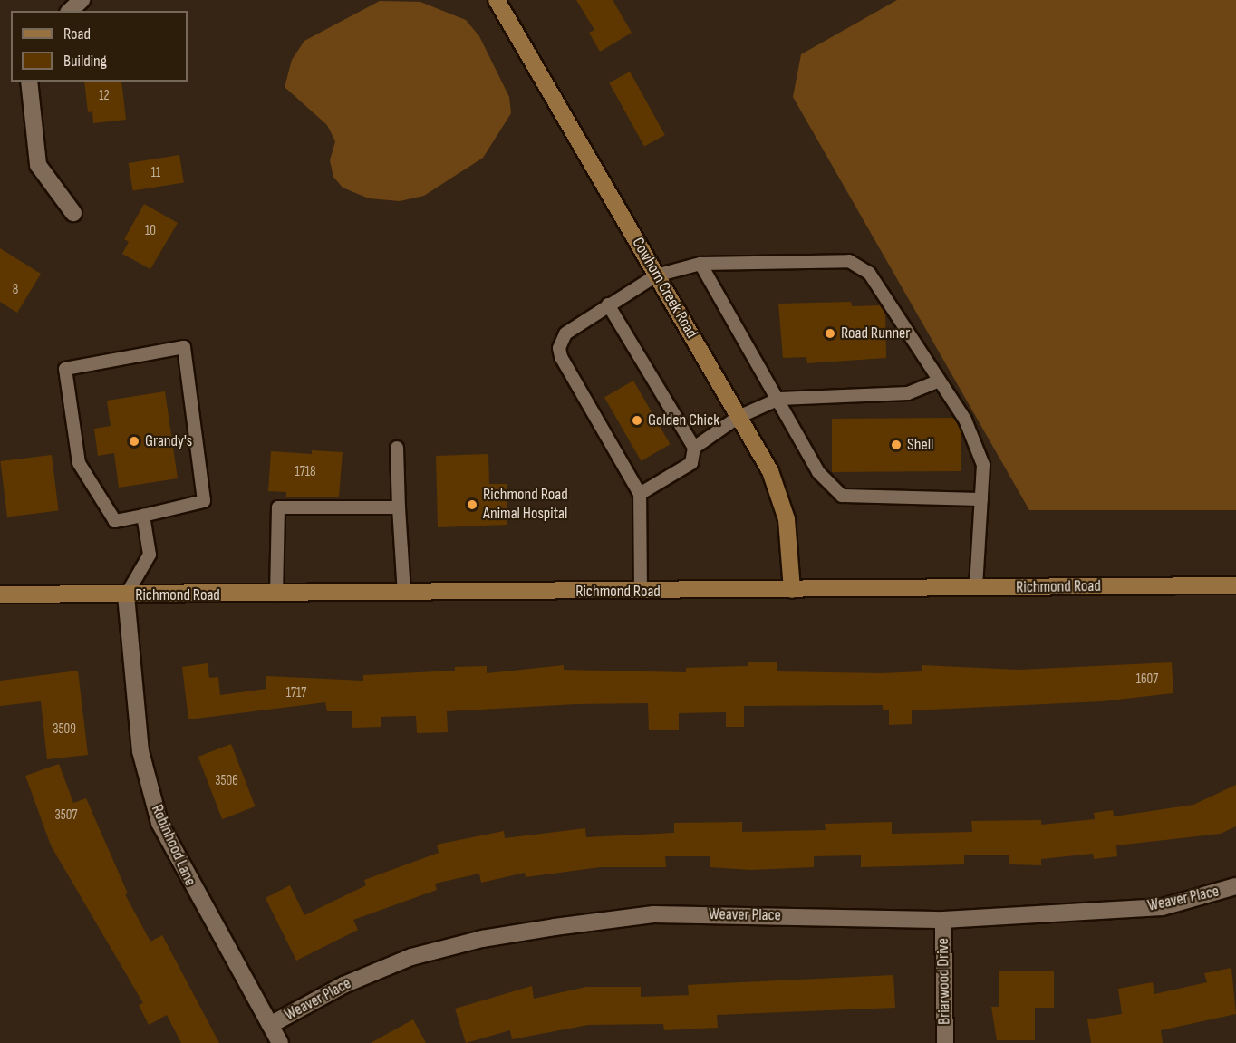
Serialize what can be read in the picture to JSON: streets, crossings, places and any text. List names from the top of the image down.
{
  "streets": {
    "main road": ["Cowhorn Creek Road", "Richmond Road"],
    "street": ["Robinhood Lane", "Weaver Place", "Briarwood Drive"]
  },
  "crossings": [
    ["Cowhorn Creek Road", "Richmond Road"],
    ["Richmond Road", "Robinhood Lane"],
    ["Robinhood Lane", "Weaver Place"],
    ["Weaver Place", "Briarwood Drive"]
  ],
  "places": [
    "Road Runner",
    "Golden Chick",
    "Grandy's",
    "Shell",
    "Richmond Road Animal Hospital"
  ],
  "house_numbers": [
    "12",
    "11",
    "10",
    "8",
    "1718",
    "1607",
    "1717",
    "3509",
    "3506",
    "3507"
  ],
  "legend": ["Road", "Building"]
}
